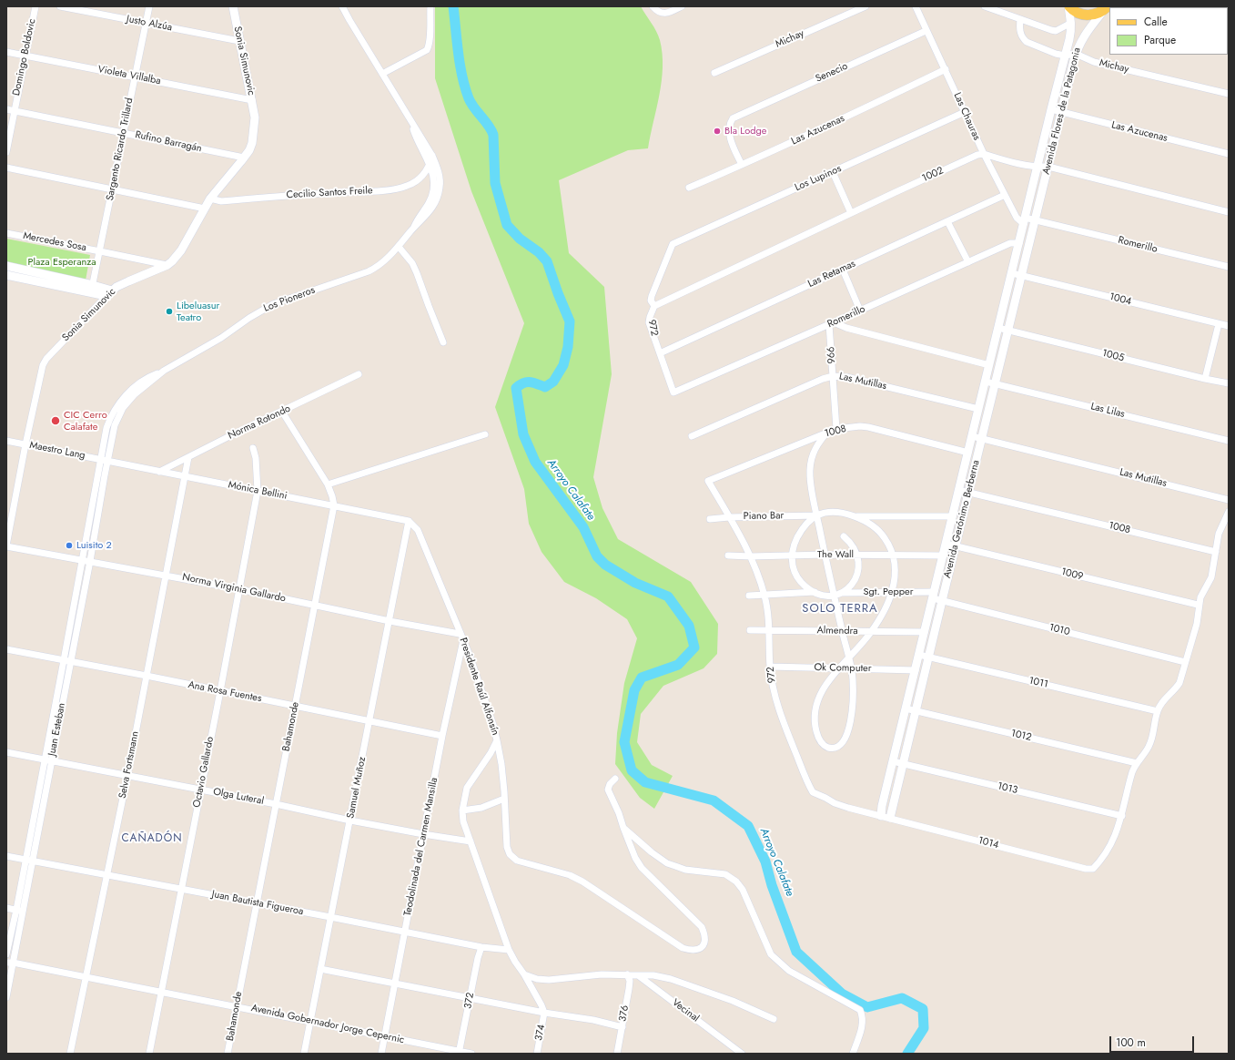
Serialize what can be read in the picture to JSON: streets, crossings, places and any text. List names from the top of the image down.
{
  "streets": {
    "street": [
      "Justo Alzúa",
      "Michay",
      "Domingo Boldovic",
      "Sonia Simunovic",
      "Senecio",
      "Violeta Villalba",
      "Avenida Flores de la Patagonia",
      "Las Chauras",
      "Las Azucenas",
      "Rufino Barragán",
      "Sargento Ricardo Trillard",
      "1002",
      "Los Lupinos",
      "Cecilio Santos Freile",
      "Mercedes Sosa",
      "Romerillo",
      "Las Retamas",
      "Los Pioneros",
      "1004",
      "972",
      "966",
      "1005",
      "Las Mutillas",
      "Las Lilas",
      "Norma Rotondo",
      "1008",
      "Maestro Lang",
      "Mónica Bellini",
      "Piano Bar",
      "Avenida Gerónimo Berberna",
      "The Wall",
      "1009",
      "Norma Virginia Gallardo",
      "Sgt. Pepper",
      "1010",
      "Almendra",
      "Ok Computer",
      "1011",
      "Presidente Raúl Alfonsín",
      "Ana Rosa Fuentes",
      "Bahamonde",
      "Juan Esteban",
      "1012",
      "Selva Fortsmann",
      "Octavio Gallardo",
      "Samuel Muñoz",
      "1013",
      "Olga Luteral",
      "1014",
      "Teodolinada del Carmen Mansilla",
      "Juan Bautista Figueroa",
      "372",
      "Vecinal",
      "376",
      "Avenida Gobernador Jorge Cepernic",
      "374"
    ]
  },
  "crossings": [
    ["Justo Alzúa", "Sonia Simunovic"],
    ["Justo Alzúa", "Sargento Ricardo Trillard"],
    ["Michay", "Avenida Flores de la Patagonia"],
    ["Domingo Boldovic", "Violeta Villalba"],
    ["Domingo Boldovic", "Rufino Barragán"],
    ["Sonia Simunovic", "Violeta Villalba"],
    ["Sonia Simunovic", "Rufino Barragán"],
    ["Sonia Simunovic", "Cecilio Santos Freile"],
    ["Sonia Simunovic", "Mercedes Sosa"],
    ["Sonia Simunovic", "Maestro Lang"],
    ["Sonia Simunovic", "Norma Virginia Gallardo"],
    ["Senecio", "Las Chauras"],
    ["Senecio", "Las Azucenas"],
    ["Violeta Villalba", "Sargento Ricardo Trillard"],
    ["Avenida Flores de la Patagonia", "Las Chauras"],
    ["Avenida Flores de la Patagonia", "Las Azucenas"],
    ["Avenida Flores de la Patagonia", "Romerillo"],
    ["Avenida Flores de la Patagonia", "Avenida Gerónimo Berberna"],
    ["Las Chauras", "Las Azucenas"],
    ["Las Chauras", "1002"],
    ["Las Chauras", "Los Lupinos"],
    ["Las Chauras", "Romerillo"],
    ["Las Chauras", "Las Retamas"],
    ["Las Chauras", "Avenida Gerónimo Berberna"],
    ["Rufino Barragán", "Sargento Ricardo Trillard"],
    ["Sargento Ricardo Trillard", "Mercedes Sosa"],
    ["1002", "972"],
    ["Los Lupinos", "972"],
    ["Cecilio Santos Freile", "Los Pioneros"],
    ["Romerillo", "972"],
    ["Romerillo", "966"],
    ["Romerillo", "Avenida Gerónimo Berberna"],
    ["Las Retamas", "972"],
    ["Los Pioneros", "Maestro Lang"],
    ["Los Pioneros", "Mónica Bellini"],
    ["Los Pioneros", "Juan Esteban"],
    ["1004", "Avenida Gerónimo Berberna"],
    ["972", "1008"],
    ["972", "Piano Bar"],
    ["972", "Avenida Gerónimo Berberna"],
    ["972", "The Wall"],
    ["972", "Almendra"],
    ["972", "Ok Computer"],
    ["972", "1014"],
    ["966", "Las Mutillas"],
    ["966", "1008"],
    ["1005", "Avenida Gerónimo Berberna"],
    ["Las Mutillas", "Avenida Gerónimo Berberna"],
    ["Las Lilas", "Avenida Gerónimo Berberna"],
    ["Norma Rotondo", "Mónica Bellini"],
    ["Norma Rotondo", "Bahamonde"],
    ["Norma Rotondo", "Selva Fortsmann"],
    ["1008", "Avenida Gerónimo Berberna"],
    ["Maestro Lang", "Mónica Bellini"],
    ["Maestro Lang", "Juan Esteban"],
    ["Mónica Bellini", "Presidente Raúl Alfonsín"],
    ["Mónica Bellini", "Bahamonde"],
    ["Mónica Bellini", "Juan Esteban"],
    ["Mónica Bellini", "Selva Fortsmann"],
    ["Mónica Bellini", "Octavio Gallardo"],
    ["Mónica Bellini", "Samuel Muñoz"],
    ["Avenida Gerónimo Berberna", "The Wall"],
    ["Avenida Gerónimo Berberna", "1009"],
    ["Avenida Gerónimo Berberna", "Sgt. Pepper"],
    ["Avenida Gerónimo Berberna", "1010"],
    ["Avenida Gerónimo Berberna", "Almendra"],
    ["Avenida Gerónimo Berberna", "Ok Computer"],
    ["Avenida Gerónimo Berberna", "1011"],
    ["Avenida Gerónimo Berberna", "1012"],
    ["Avenida Gerónimo Berberna", "1013"],
    ["Avenida Gerónimo Berberna", "1014"],
    ["Norma Virginia Gallardo", "Presidente Raúl Alfonsín"],
    ["Norma Virginia Gallardo", "Bahamonde"],
    ["Norma Virginia Gallardo", "Juan Esteban"],
    ["Norma Virginia Gallardo", "Selva Fortsmann"],
    ["Norma Virginia Gallardo", "Octavio Gallardo"],
    ["Norma Virginia Gallardo", "Samuel Muñoz"],
    ["Norma Virginia Gallardo", "Teodolinada del Carmen Mansilla"],
    ["Sgt. Pepper", "1010"],
    ["Presidente Raúl Alfonsín", "Samuel Muñoz"],
    ["Presidente Raúl Alfonsín", "Olga Luteral"],
    ["Presidente Raúl Alfonsín", "Teodolinada del Carmen Mansilla"],
    ["Presidente Raúl Alfonsín", "Juan Bautista Figueroa"],
    ["Presidente Raúl Alfonsín", "374"],
    ["Ana Rosa Fuentes", "Bahamonde"],
    ["Ana Rosa Fuentes", "Juan Esteban"],
    ["Ana Rosa Fuentes", "Selva Fortsmann"],
    ["Ana Rosa Fuentes", "Octavio Gallardo"],
    ["Ana Rosa Fuentes", "Samuel Muñoz"],
    ["Ana Rosa Fuentes", "Teodolinada del Carmen Mansilla"],
    ["Bahamonde", "Olga Luteral"],
    ["Bahamonde", "Juan Bautista Figueroa"],
    ["Bahamonde", "Avenida Gobernador Jorge Cepernic"],
    ["Juan Esteban", "Olga Luteral"],
    ["Juan Esteban", "Juan Bautista Figueroa"],
    ["Juan Esteban", "Avenida Gobernador Jorge Cepernic"],
    ["Selva Fortsmann", "Olga Luteral"],
    ["Selva Fortsmann", "Juan Bautista Figueroa"],
    ["Selva Fortsmann", "Avenida Gobernador Jorge Cepernic"],
    ["Octavio Gallardo", "Olga Luteral"],
    ["Octavio Gallardo", "Juan Bautista Figueroa"],
    ["Octavio Gallardo", "Avenida Gobernador Jorge Cepernic"],
    ["Samuel Muñoz", "Olga Luteral"],
    ["Samuel Muñoz", "Juan Bautista Figueroa"],
    ["Samuel Muñoz", "Avenida Gobernador Jorge Cepernic"],
    ["1013", "1014"],
    ["Olga Luteral", "Teodolinada del Carmen Mansilla"],
    ["Teodolinada del Carmen Mansilla", "Juan Bautista Figueroa"],
    ["Teodolinada del Carmen Mansilla", "Avenida Gobernador Jorge Cepernic"],
    ["Juan Bautista Figueroa", "372"],
    ["372", "Avenida Gobernador Jorge Cepernic"]
  ],
  "districts": ["SOLO TERRA", "CAÑADÓN"],
  "water": ["Arroyo Calafate"],
  "parks": ["Plaza Esperanza"],
  "places": [
    "Bla Lodge",
    "Libeluasur Teatro",
    "CIC Cerro Calafate",
    "Luisito 2"
  ],
  "legend": ["Calle", "Parque"],
  "scale_bar": "100 m"
}
